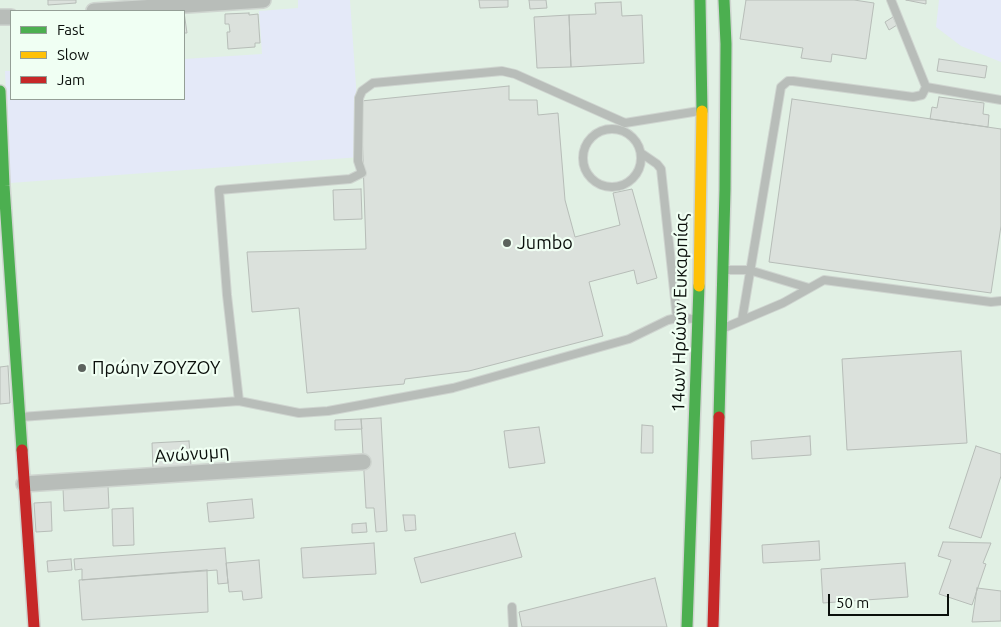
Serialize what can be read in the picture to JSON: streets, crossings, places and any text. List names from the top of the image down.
{
  "streets": {
    "main road": ["14ων Ηρώων Ευκαρπίας"],
    "street": ["Ανώνυμη"]
  },
  "places": ["Jumbo", "Πρώην ΖΟΥΖΟΥ"],
  "legend": ["Fast", "Slow", "Jam"],
  "scale_bar": "50 m"
}
